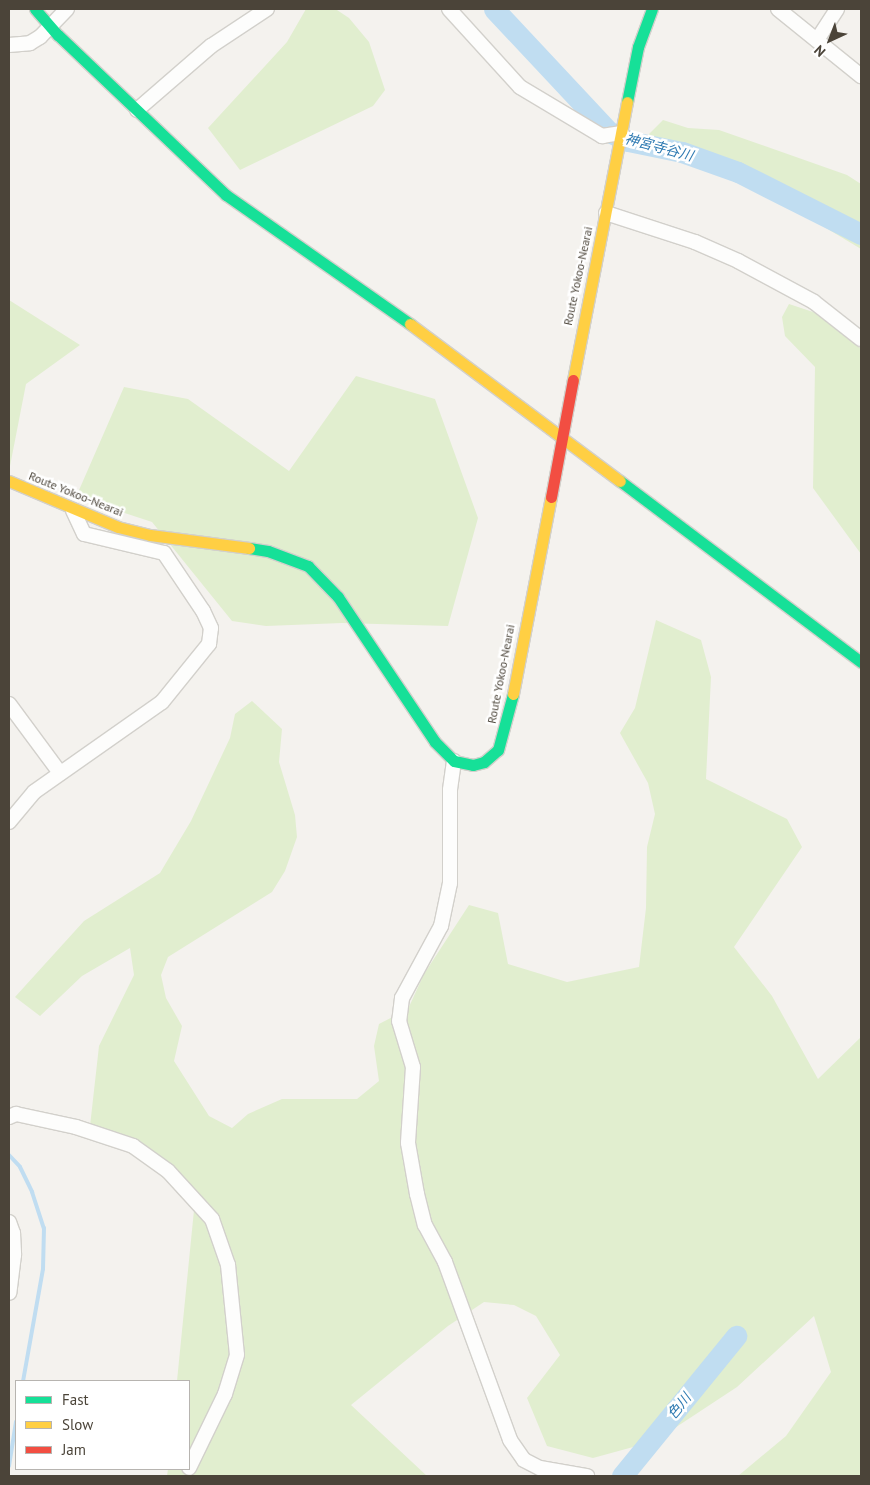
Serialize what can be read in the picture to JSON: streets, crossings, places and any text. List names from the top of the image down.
{
  "streets": {
    "main road": ["Route Yokoo-Nearai"]
  },
  "water": ["神宮寺谷川", "色川"],
  "legend": ["Fast", "Slow", "Jam"],
  "north": "bottom left"
}
